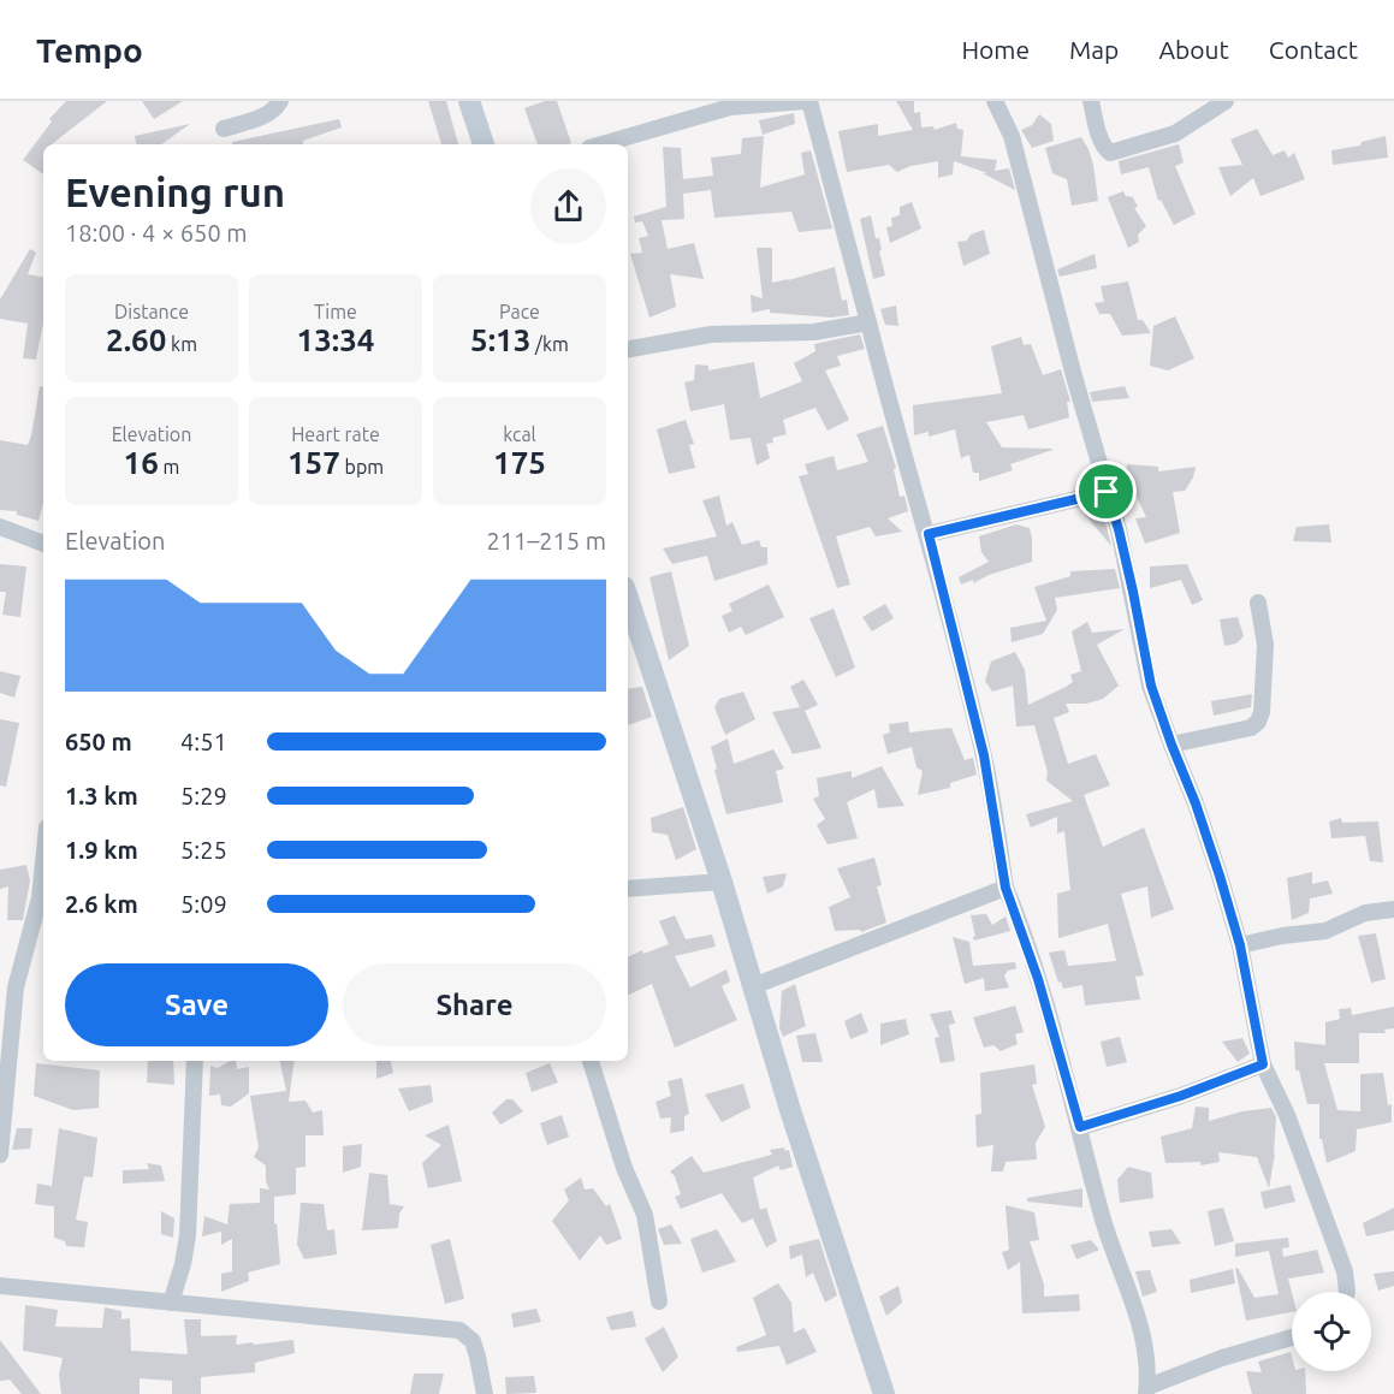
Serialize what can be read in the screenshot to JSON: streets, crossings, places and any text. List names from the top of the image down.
{
  "page": {
    "header": "Tempo",
    "nav": [
      "Home",
      "Map",
      "About",
      "Contact"
    ],
    "heading": ["Evening run", "18:00 · 4 × 650 m"],
    "stats": [
      ["Distance", "2.60 km"],
      ["Time", "13:34"],
      ["Pace", "5:13 /km"],
      ["Elevation", "16 m"],
      ["Heart rate", "157 bpm"],
      ["kcal", "175"]
    ],
    "chart": ["Elevation", "211–215 m"],
    "list": [
      {
        "name": "650 m",
        "note": "4:51"
      },
      {
        "name": "1.3 km",
        "note": "5:29"
      },
      {
        "name": "1.9 km",
        "note": "5:25"
      },
      {
        "name": "2.6 km",
        "note": "5:09"
      }
    ],
    "buttons": ["Save", "Share"]
  }
}
